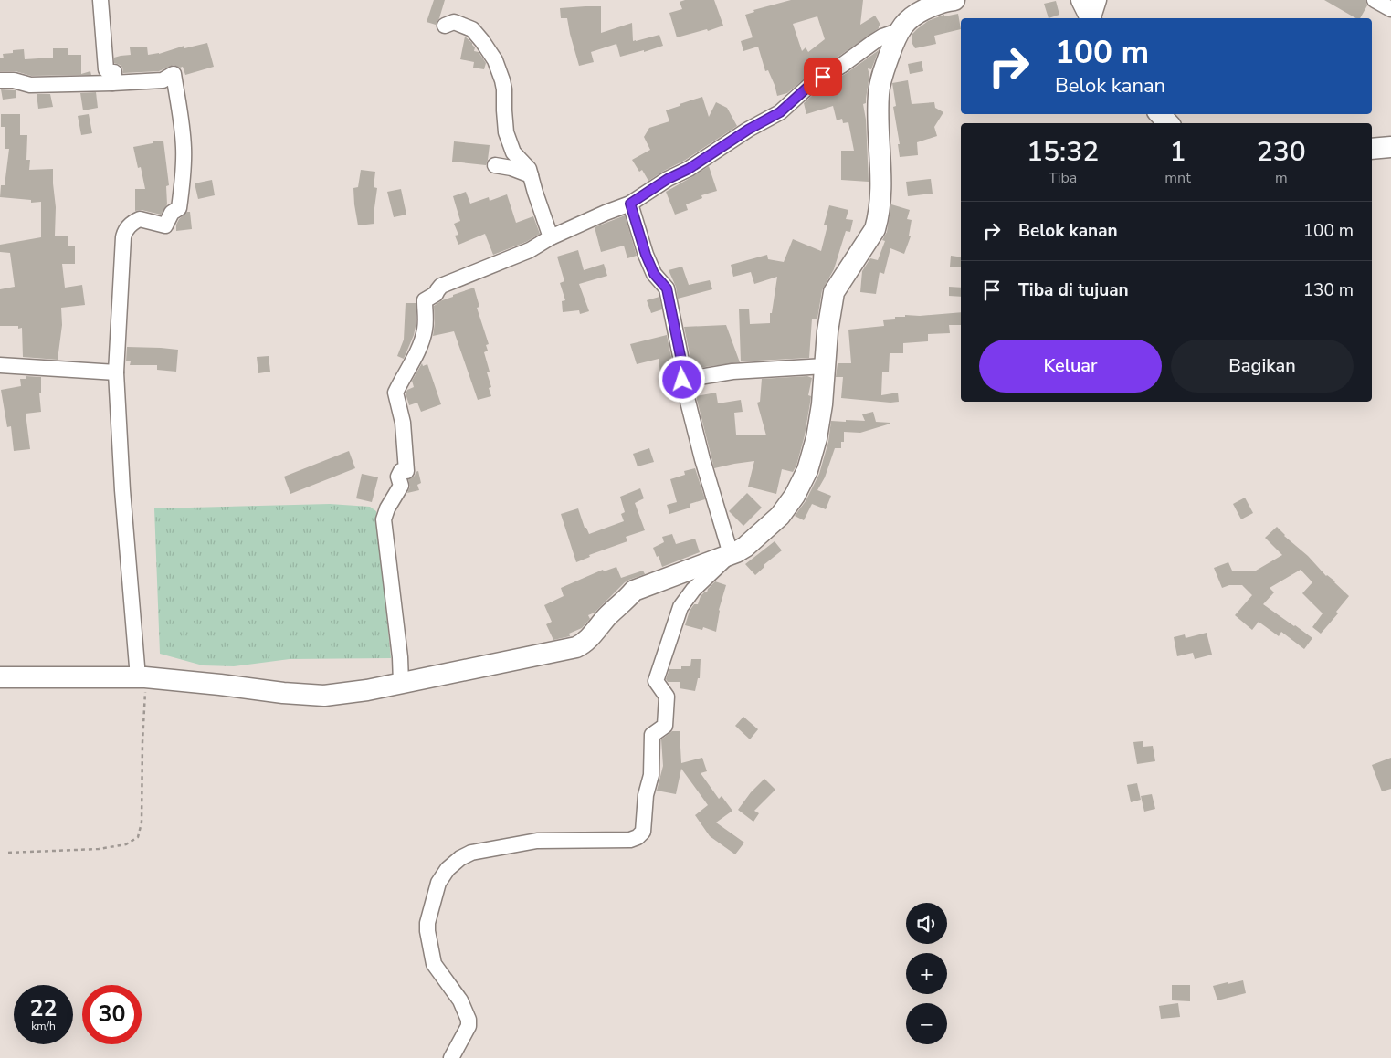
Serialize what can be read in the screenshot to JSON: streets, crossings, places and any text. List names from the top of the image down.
{
  "page": {
    "turn": ["100 m", "Belok kanan"],
    "eta": [
      "15:32",
      "Tiba",
      "1",
      "mnt",
      "230",
      "m"
    ],
    "list": [
      {
        "name": "Belok kanan",
        "value": "100 m"
      },
      {
        "name": "Tiba di tujuan",
        "value": "130 m"
      }
    ],
    "buttons": ["Keluar", "Bagikan"],
    "map_buttons": ["+", "−"],
    "speed": "22 km/h",
    "limit": "30"
  }
}
